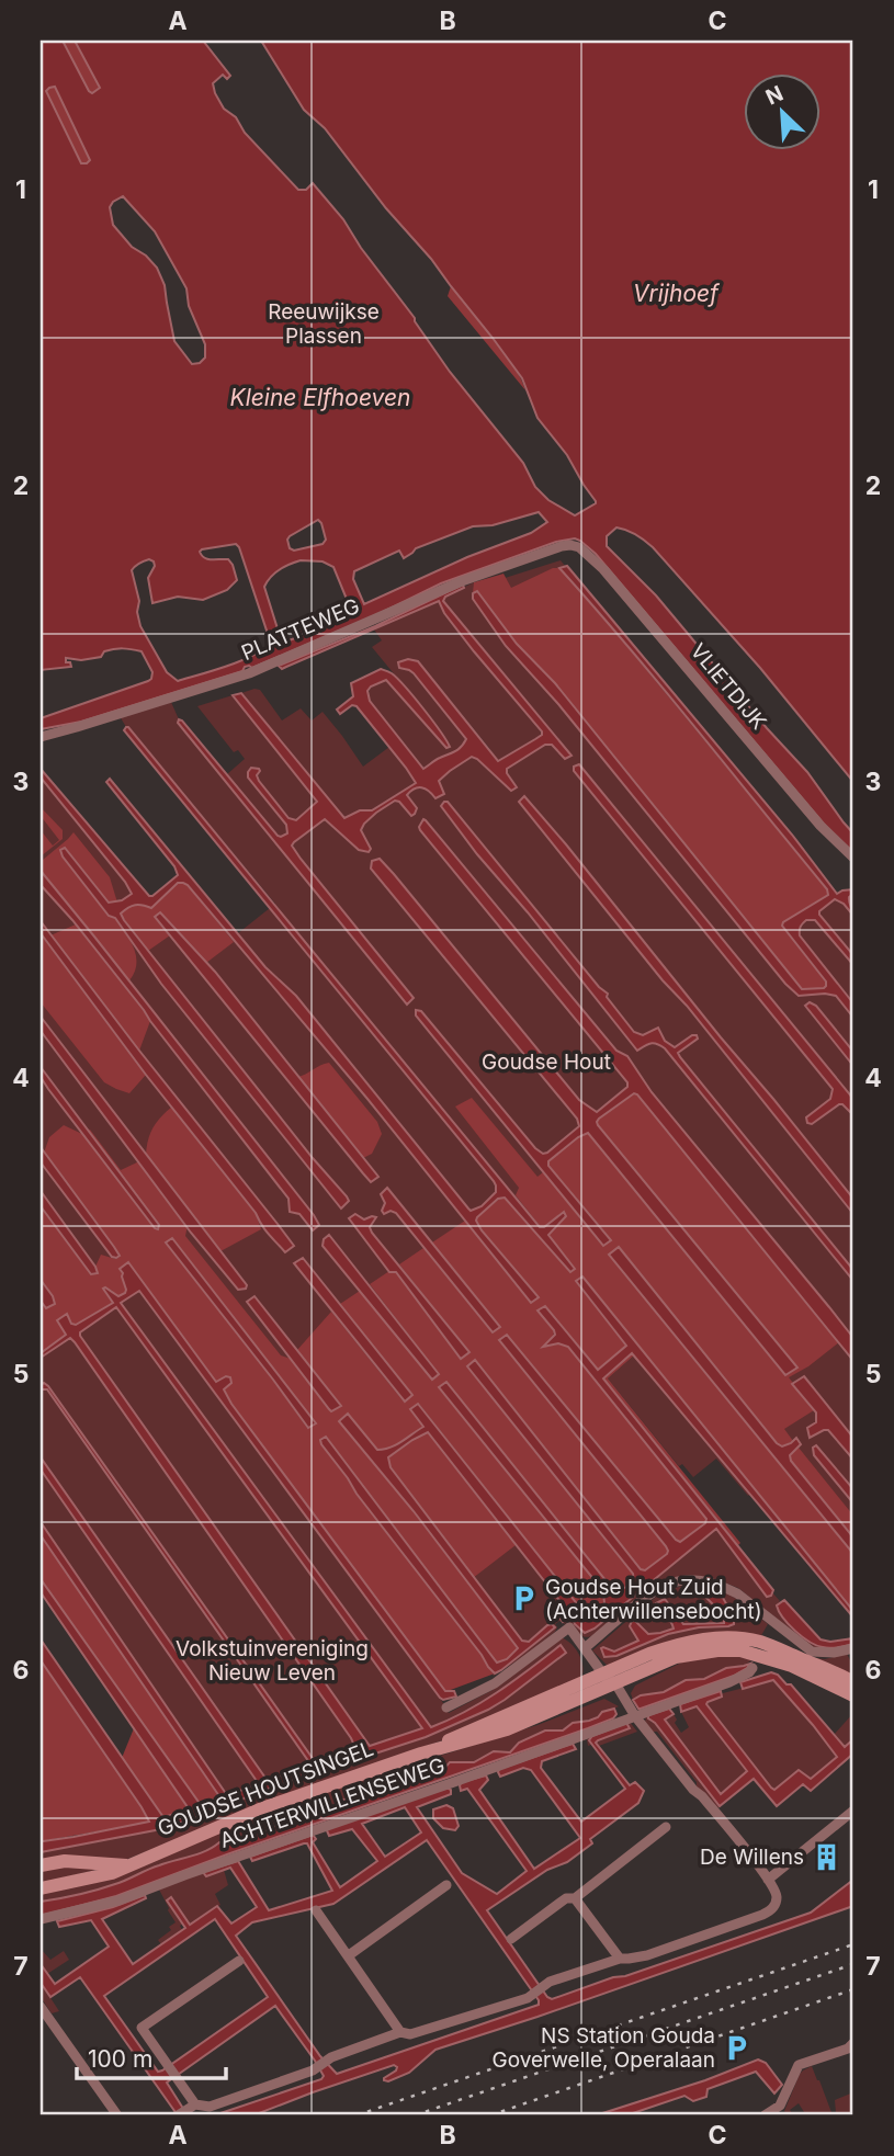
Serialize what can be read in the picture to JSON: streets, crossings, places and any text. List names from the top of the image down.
{
  "streets": {
    "main road": ["GOUDSE HOUTSINGEL"],
    "street": ["PLATTEWEG", "VLIETDIJK", "ACHTERWILLENSEWEG"]
  },
  "crossings": [
    ["PLATTEWEG", "VLIETDIJK"]
  ],
  "water": ["Vrijhoef", "Kleine Elfhoeven"],
  "parks": ["Reeuwijkse Plassen", "Goudse Hout", "Volkstuinvereniging Nieuw Leven"],
  "places": {
    "parking": ["Goudse Hout Zuid (Achterwillensebocht)", "NS Station Gouda Goverwelle, Operalaan"],
    "building": ["De Willens"]
  },
  "scale_bar": "100 m",
  "north": "top left",
  "grid": {
    "columns": ["A", "B", "C"],
    "rows": [
      "1",
      "2",
      "3",
      "4",
      "5",
      "6",
      "7"
    ]
  }
}
